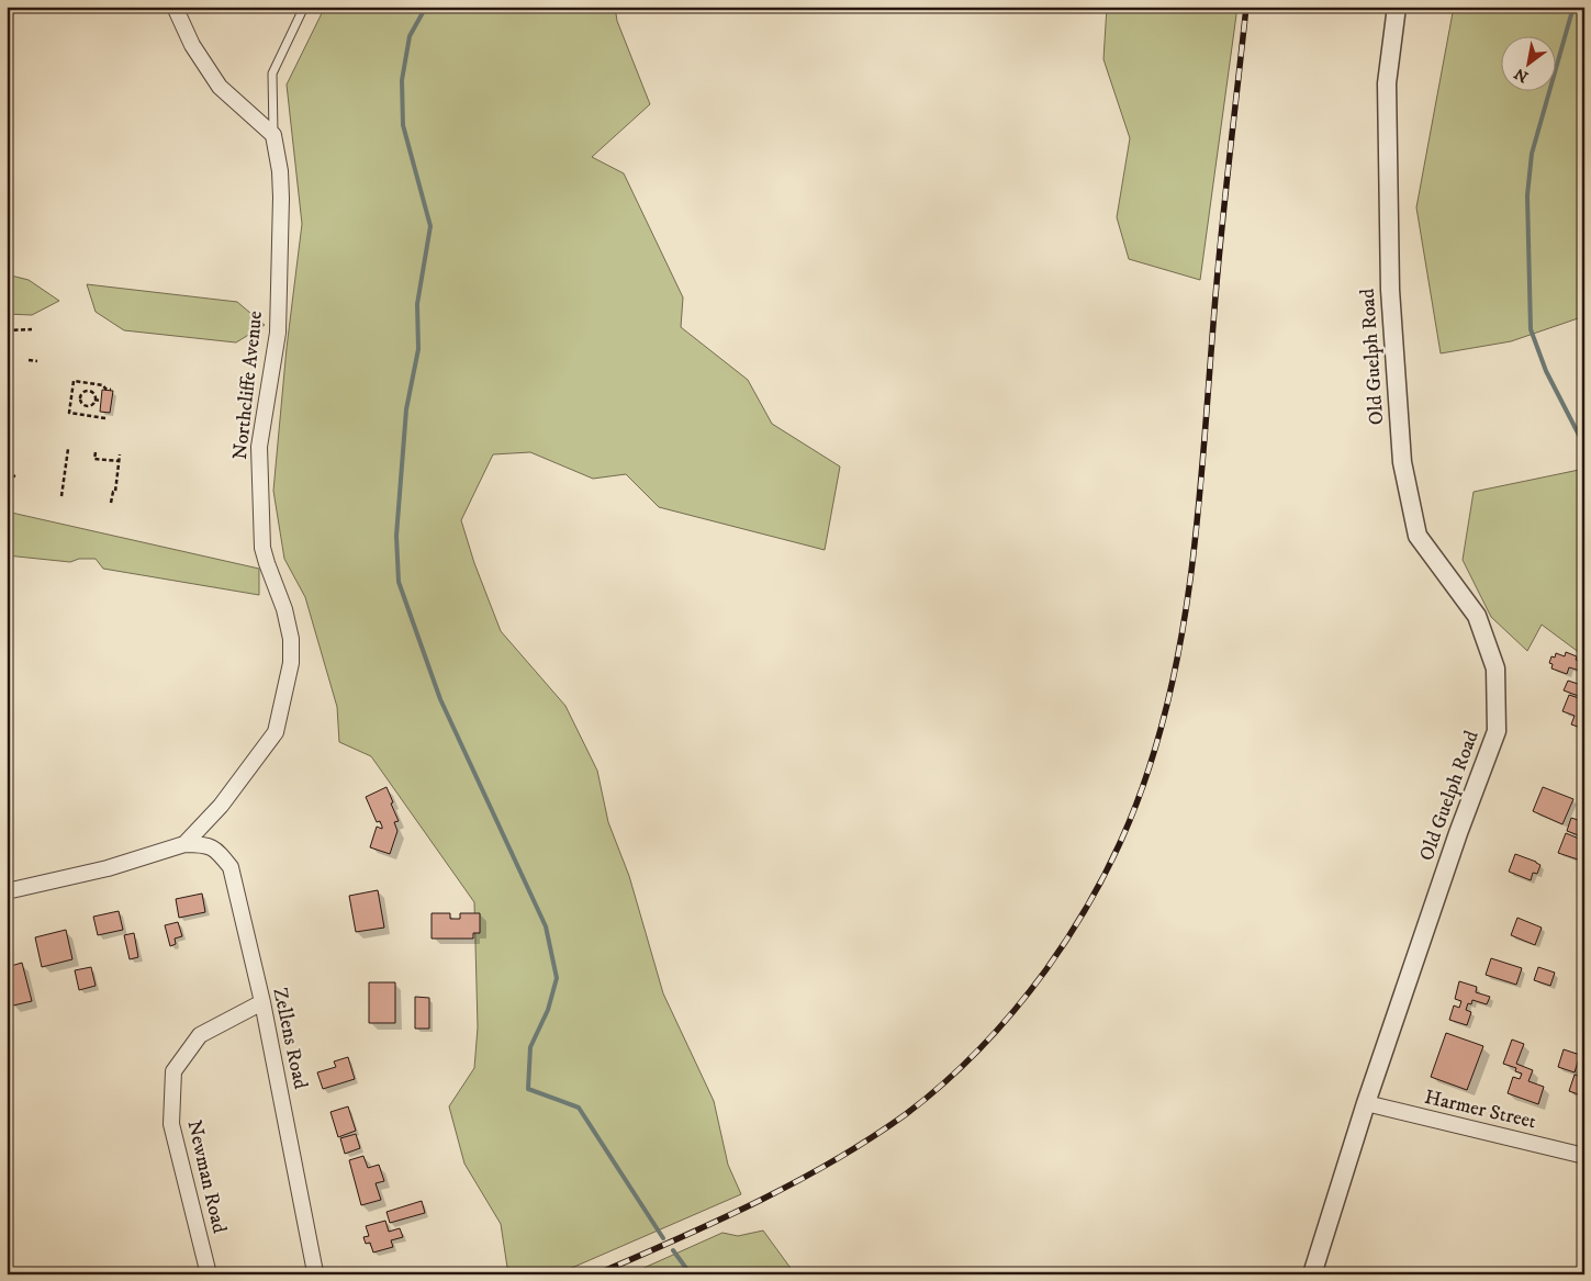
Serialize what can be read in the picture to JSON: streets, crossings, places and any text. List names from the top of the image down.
{
  "streets": {
    "street": [
      "Old Guelph Road",
      "Northcliffe Avenue",
      "Zellens Road",
      "Harmer Street",
      "Newman Road"
    ]
  },
  "crossings": [
    ["Old Guelph Road", "Harmer Street"],
    ["Northcliffe Avenue", "Zellens Road"],
    ["Zellens Road", "Newman Road"]
  ],
  "north": "bottom left"
}
